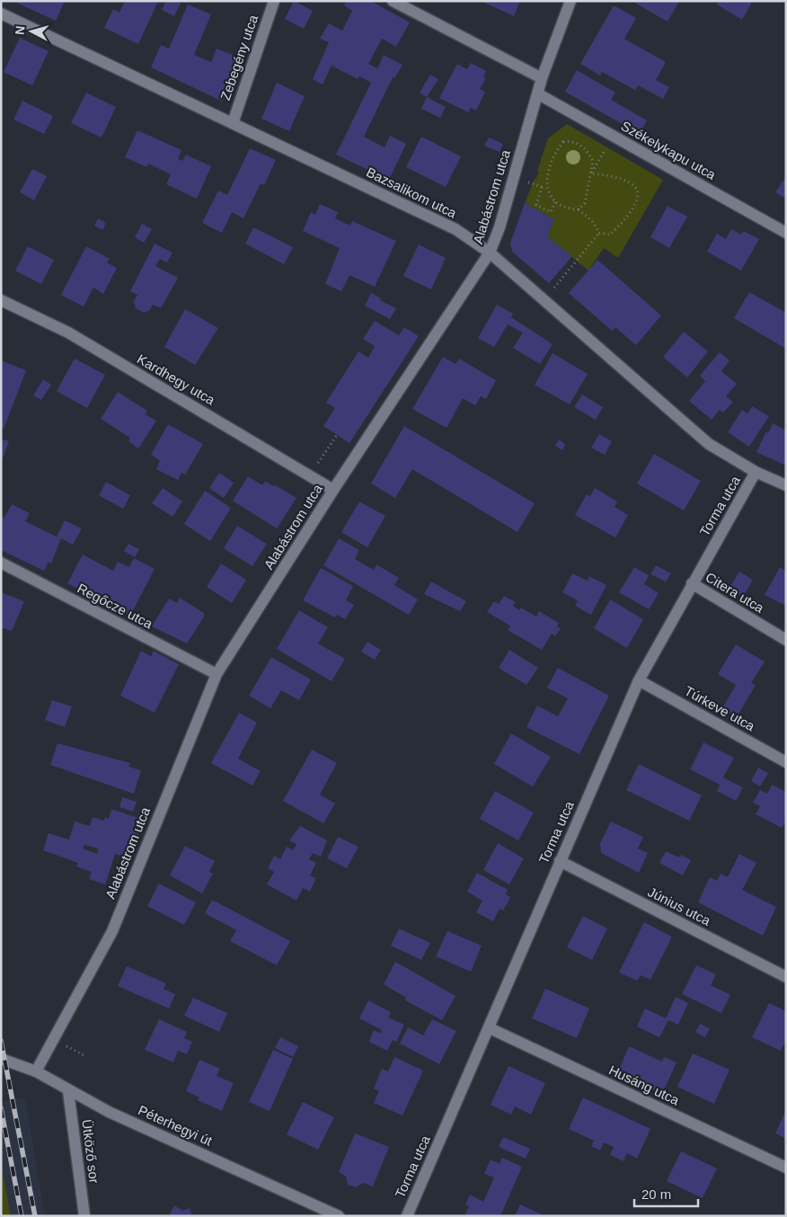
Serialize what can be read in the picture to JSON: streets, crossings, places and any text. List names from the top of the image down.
{
  "streets": {
    "street": [
      "Zebegény utca",
      "Székelykapu utca",
      "Bazsalikom utca",
      "Alabástrom utca",
      "Kardhegy utca",
      "Torma utca",
      "Citera utca",
      "Regőcze utca",
      "Túrkeve utca",
      "Június utca",
      "Husáng utca",
      "Péterhegyi út",
      "Ütköző sor"
    ]
  },
  "crossings": [
    ["Zebegény utca", "Bazsalikom utca"],
    ["Székelykapu utca", "Alabástrom utca"],
    ["Bazsalikom utca", "Alabástrom utca"],
    ["Bazsalikom utca", "Torma utca"],
    ["Alabástrom utca", "Kardhegy utca"],
    ["Alabástrom utca", "Regőcze utca"],
    ["Alabástrom utca", "Péterhegyi út"],
    ["Torma utca", "Citera utca"],
    ["Torma utca", "Túrkeve utca"],
    ["Torma utca", "Június utca"],
    ["Torma utca", "Husáng utca"],
    ["Péterhegyi út", "Ütköző sor"]
  ],
  "scale_bar": "20 m",
  "north": "left"
}
